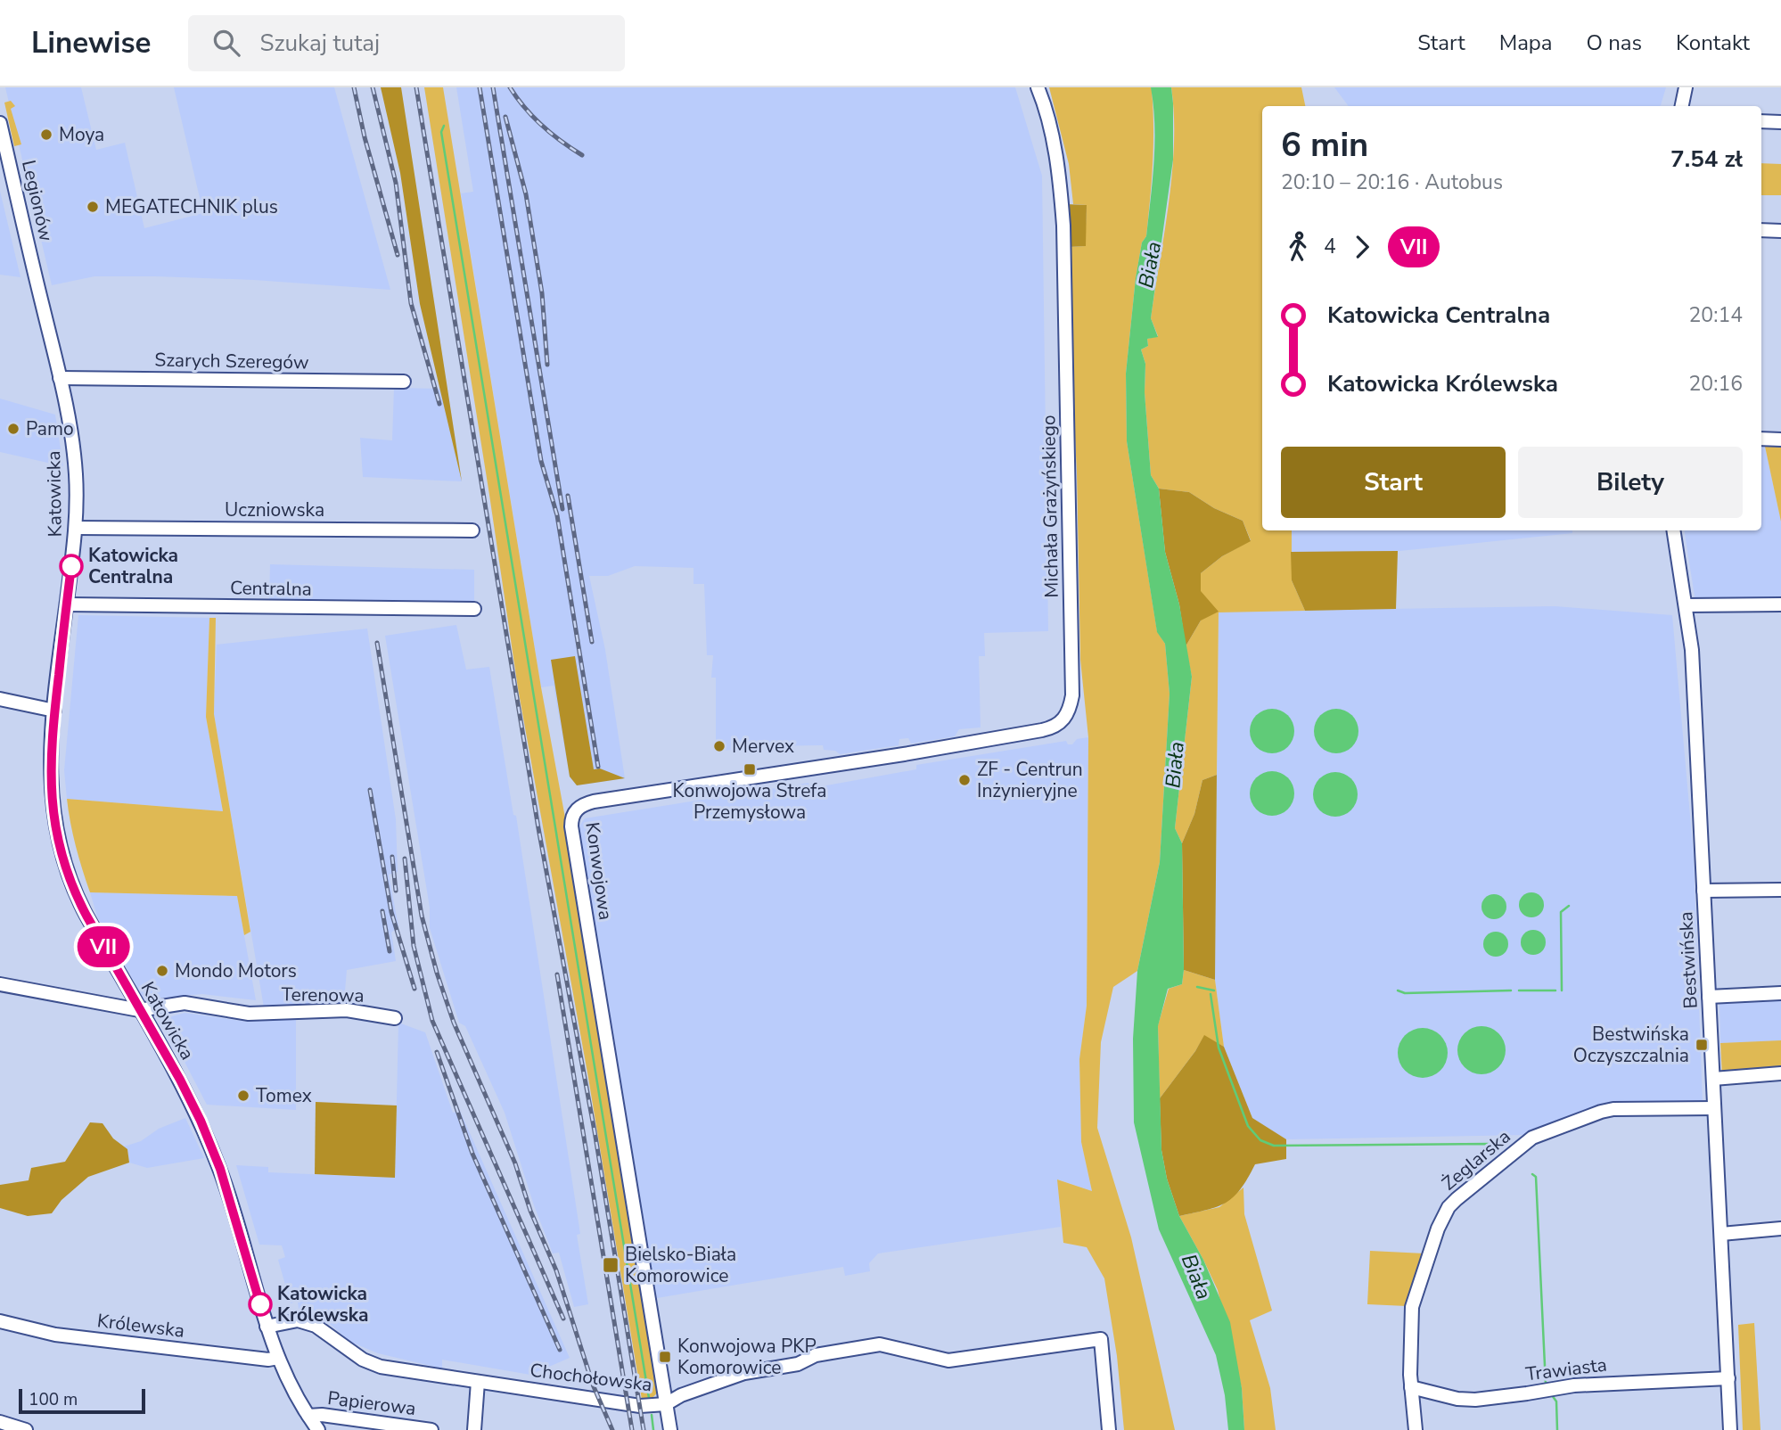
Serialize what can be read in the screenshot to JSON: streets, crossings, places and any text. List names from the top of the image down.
{
  "streets": {
    "street": [
      "Legionów",
      "Szarych Szeregów",
      "Katowicka",
      "Michała Grażyńskiego",
      "Uczniowska",
      "Centralna",
      "Konwojowa",
      "Bestwińska",
      "Terenowa",
      "Żeglarska",
      "Królewska",
      "Trawiasta",
      "Chochołowska",
      "Papierowa"
    ]
  },
  "crossings": [
    ["Legionów", "Katowicka"],
    ["Szarych Szeregów", "Katowicka"],
    ["Katowicka", "Uczniowska"],
    ["Katowicka", "Centralna"],
    ["Katowicka", "Terenowa"],
    ["Katowicka", "Królewska"],
    ["Katowicka", "Chochołowska"],
    ["Katowicka", "Papierowa"],
    ["Michała Grażyńskiego", "Konwojowa"],
    ["Konwojowa", "Chochołowska"],
    ["Bestwińska", "Żeglarska"],
    ["Bestwińska", "Trawiasta"],
    ["Żeglarska", "Trawiasta"]
  ],
  "water": ["Biała"],
  "places": {
    "other": [
      "Moya",
      "MEGATECHNIK plus",
      "Pamo",
      "Katowicka Centralna",
      "Mervex",
      "ZF - Centrun Inżynieryjne",
      "Mondo Motors",
      "Tomex",
      "Katowicka Królewska"
    ],
    "transit": [
      "Konwojowa Strefa Przemysłowa",
      "Bestwińska Oczyszczalnia",
      "Bielsko-Biała Komorowice",
      "Konwojowa PKP Komorowice"
    ]
  },
  "lines": ["bus line VII"],
  "scale_bar": "100 m",
  "page": {
    "header": "Linewise",
    "search": "Szukaj tutaj",
    "nav": [
      "Start",
      "Mapa",
      "O nas",
      "Kontakt"
    ],
    "on_map": "VII",
    "heading": ["6 min", "20:10 – 20:16 · Autobus", "7.54 zł"],
    "legs": ["4", "VII"],
    "list": [
      {
        "name": "Katowicka Centralna",
        "value": "20:14"
      },
      {
        "name": "Katowicka Królewska",
        "value": "20:16"
      }
    ],
    "buttons": ["Start", "Bilety"],
    "scale": "100 m"
  }
}
